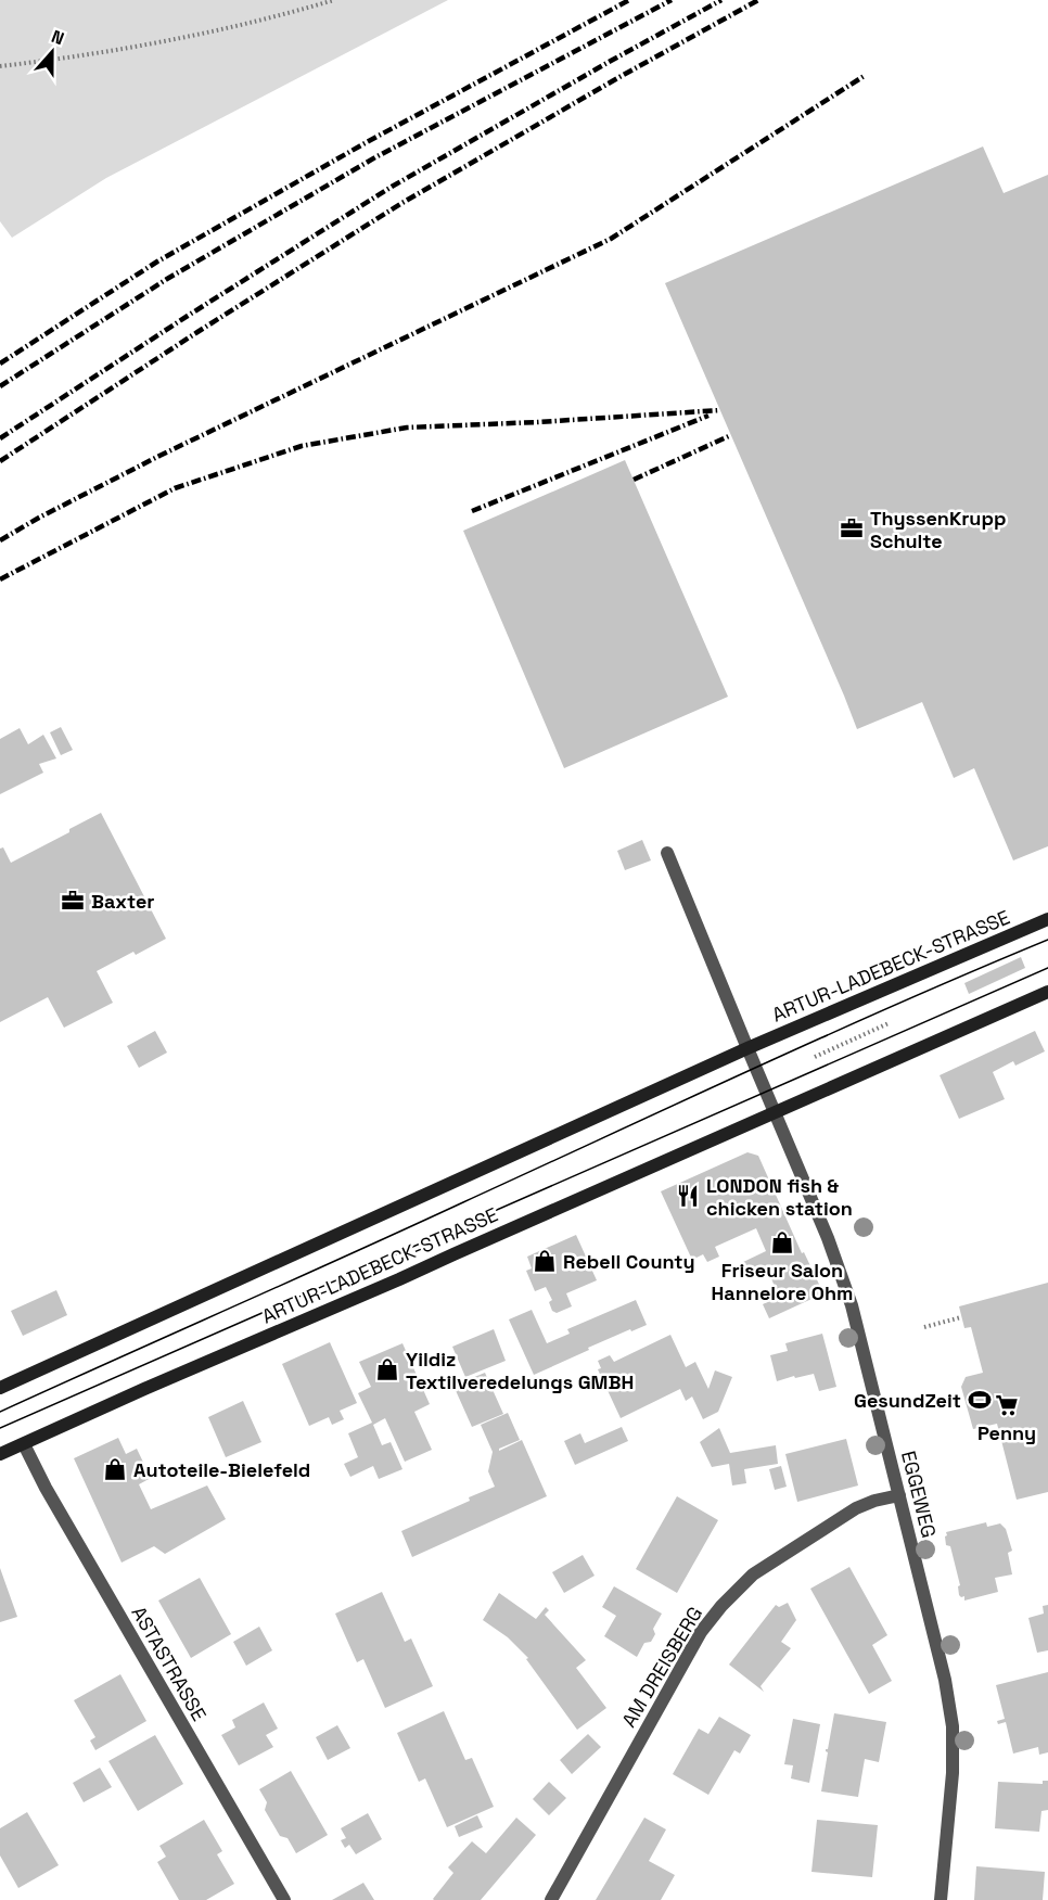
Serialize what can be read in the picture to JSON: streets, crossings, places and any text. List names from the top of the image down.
{
  "streets": {
    "street": [
      "ARTUR-LADEBECK-STRASSE",
      "EGGEWEG",
      "ASTASTRASSE",
      "AM DREISBERG"
    ]
  },
  "crossings": [
    ["ARTUR-LADEBECK-STRASSE", "EGGEWEG"],
    ["ARTUR-LADEBECK-STRASSE", "ASTASTRASSE"],
    ["EGGEWEG", "AM DREISBERG"]
  ],
  "places": {
    "office": ["ThyssenKrupp Schulte", "Baxter"],
    "restaurant": ["LONDON fish & chicken station"],
    "shop": [
      "Friseur Salon Hannelore Ohm",
      "Rebell County",
      "Yildiz Textilveredelungs GMBH",
      "Autoteile-Bielefeld"
    ],
    "sports": ["GesundZeit"],
    "supermarket": ["Penny"]
  },
  "north": "top"
}
